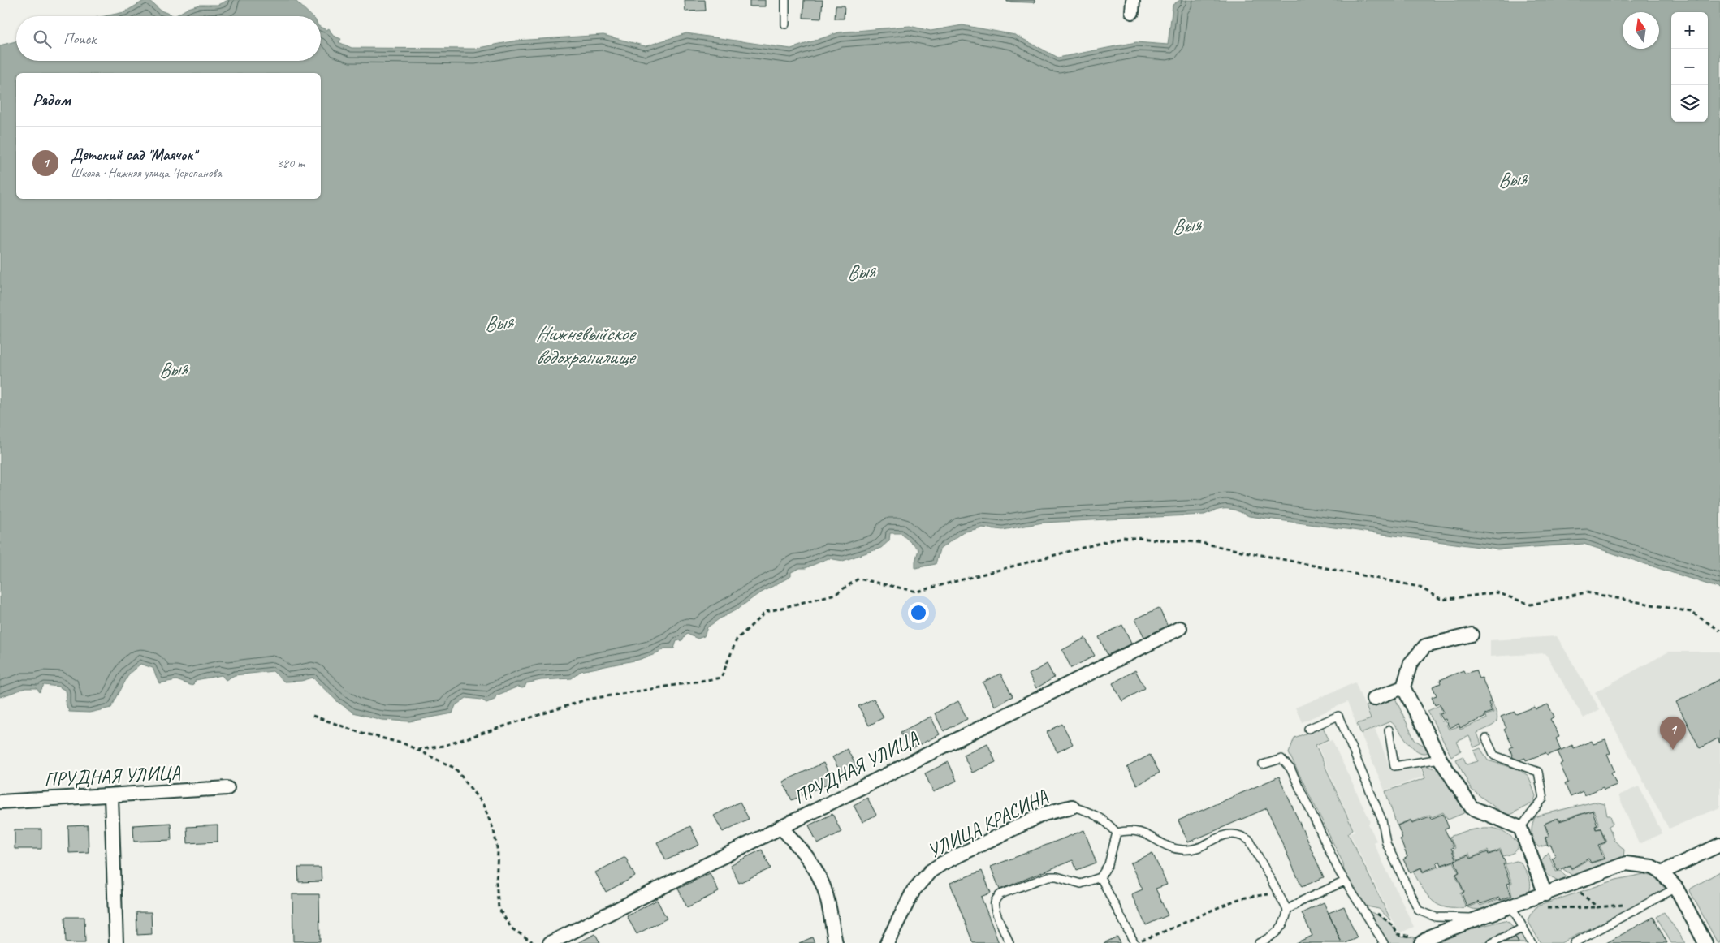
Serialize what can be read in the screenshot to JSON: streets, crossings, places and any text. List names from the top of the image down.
{
  "streets": {
    "street": ["ПРУДНАЯ УЛИЦА", "УЛИЦА КРАСИНА"]
  },
  "water": ["Выя", "Нижневыйское водохранилище"],
  "north": "top",
  "page": {
    "map_buttons": ["+", "−"],
    "search": "Поиск",
    "heading": "Рядом",
    "list": [
      {
        "mark": "1",
        "name": "Детский сад \"Маячок\"",
        "note": "Школа · Нижняя улица Черепанова",
        "value": "380 m"
      }
    ],
    "pins": "1"
  }
}
